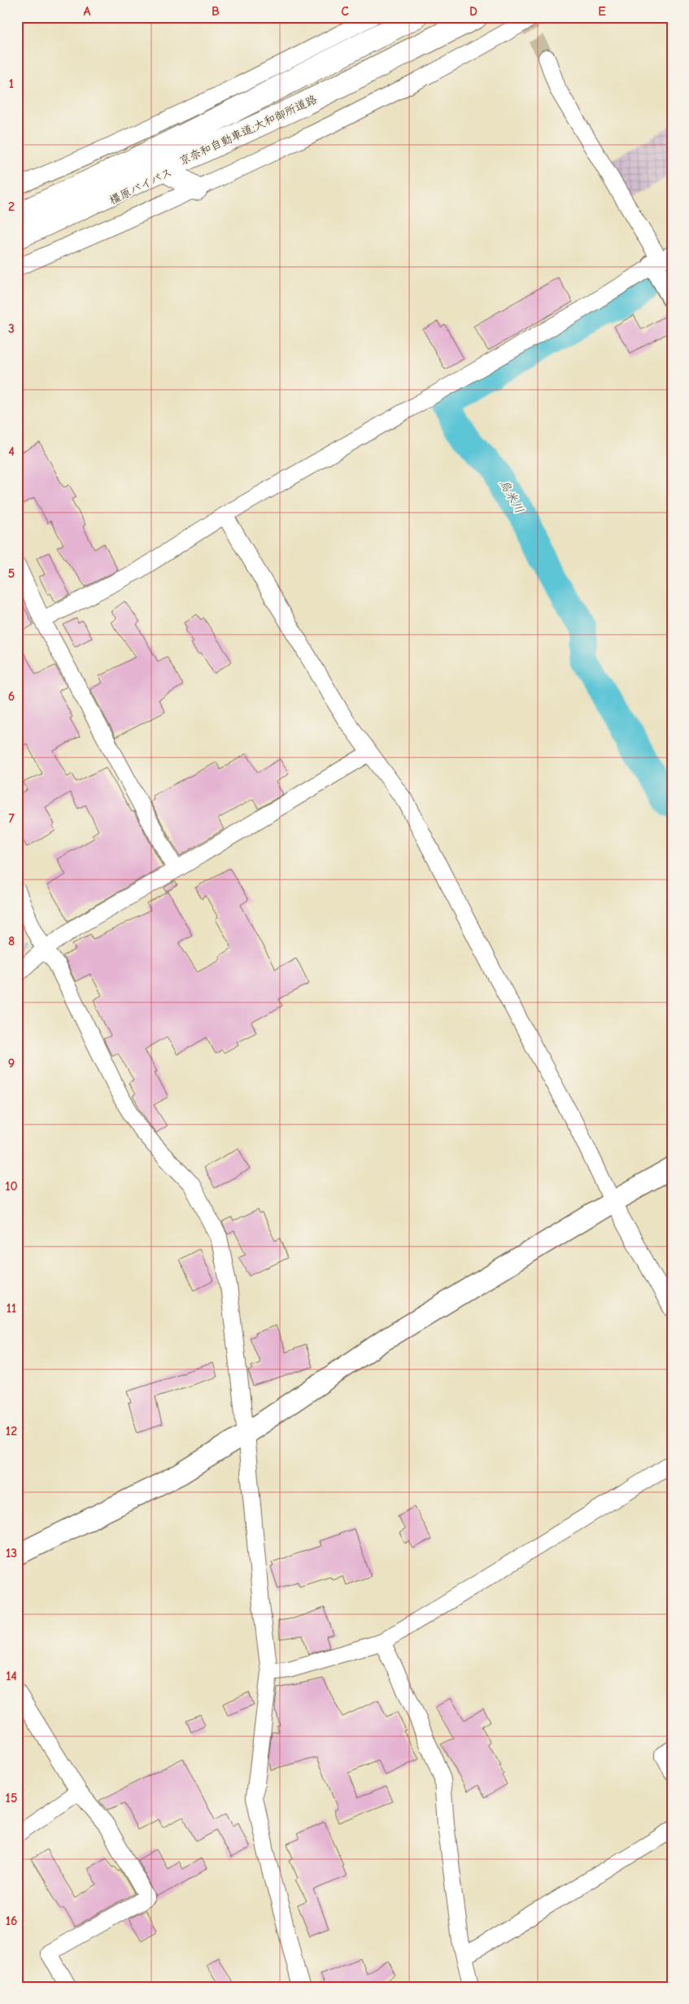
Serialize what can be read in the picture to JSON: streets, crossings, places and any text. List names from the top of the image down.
{
  "streets": {
    "highway": ["京奈和自動車道;大和御所道路", "橿原バイパス"]
  },
  "water": ["烏米川"],
  "grid": {
    "columns": [
      "A",
      "B",
      "C",
      "D",
      "E"
    ],
    "rows": [
      "1",
      "2",
      "3",
      "4",
      "5",
      "6",
      "7",
      "8",
      "9",
      "10",
      "11",
      "12",
      "13",
      "14",
      "15",
      "16"
    ]
  }
}
